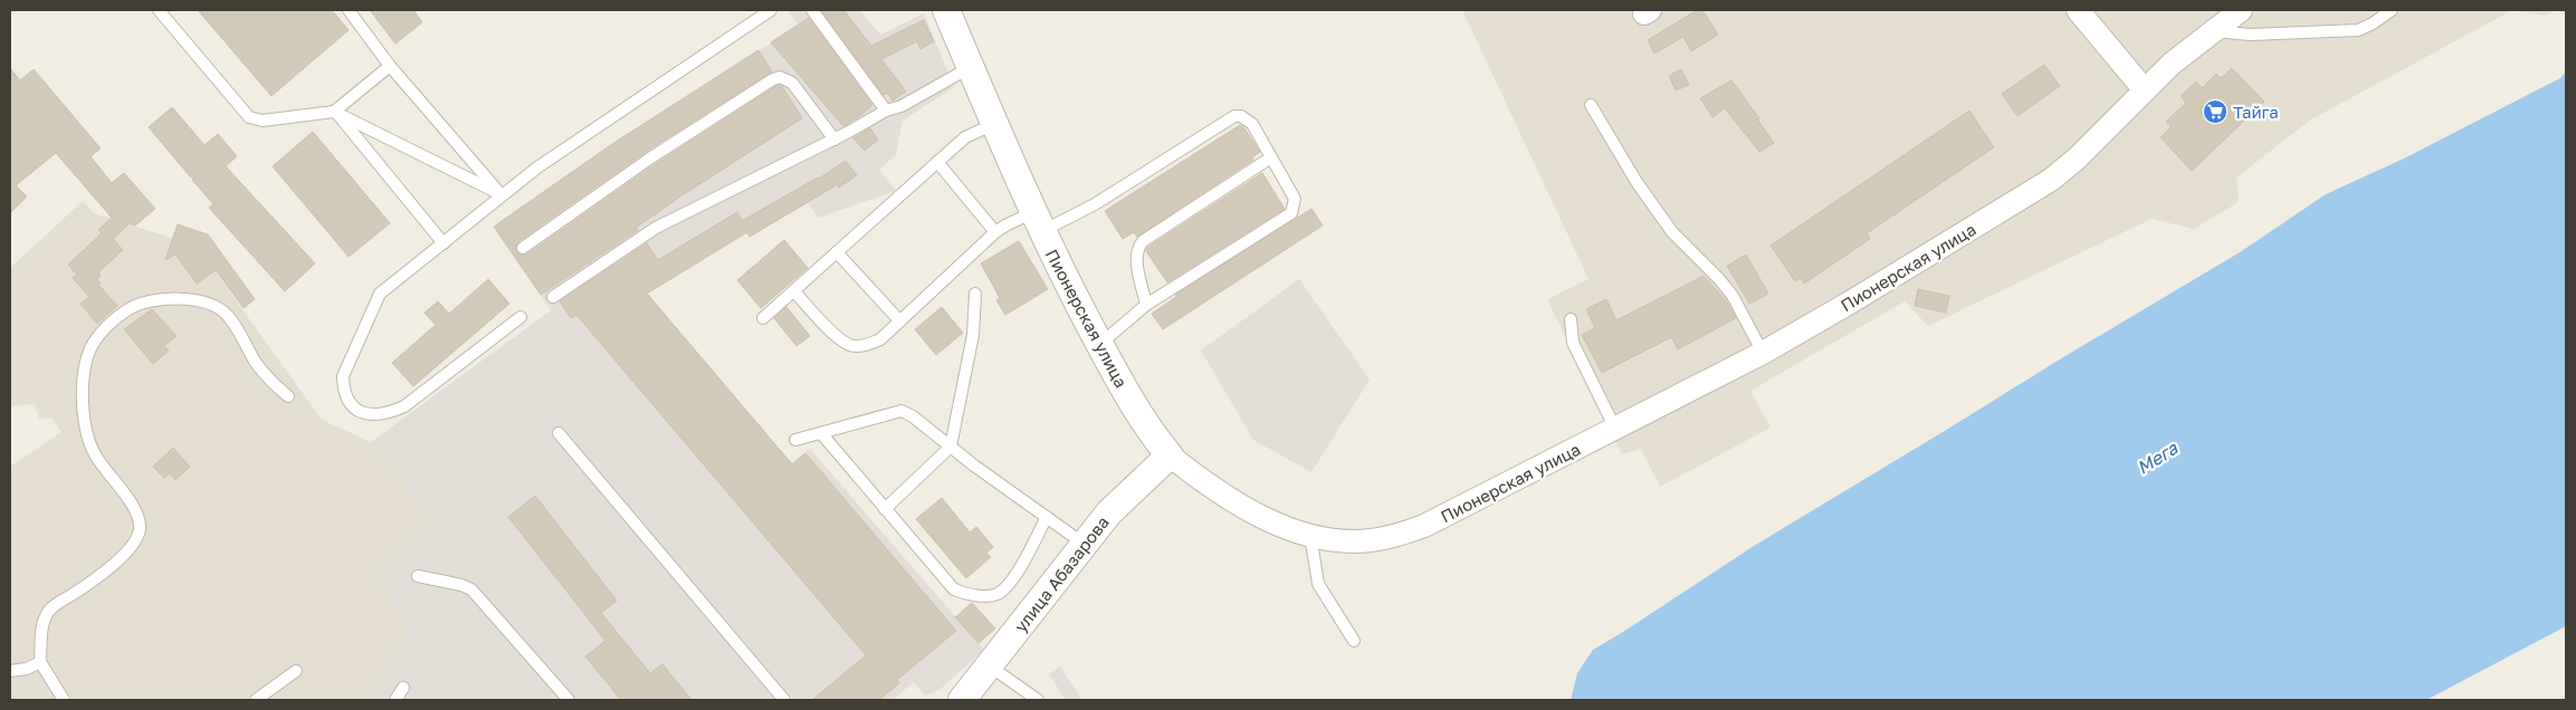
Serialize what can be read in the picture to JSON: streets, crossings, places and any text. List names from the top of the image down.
{
  "streets": {
    "street": ["Пионерская улица", "улица Абазарова"]
  },
  "crossings": [
    ["Пионерская улица", "улица Абазарова"]
  ],
  "water": ["Мега"],
  "places": {
    "supermarket": ["Тайга"]
  }
}
